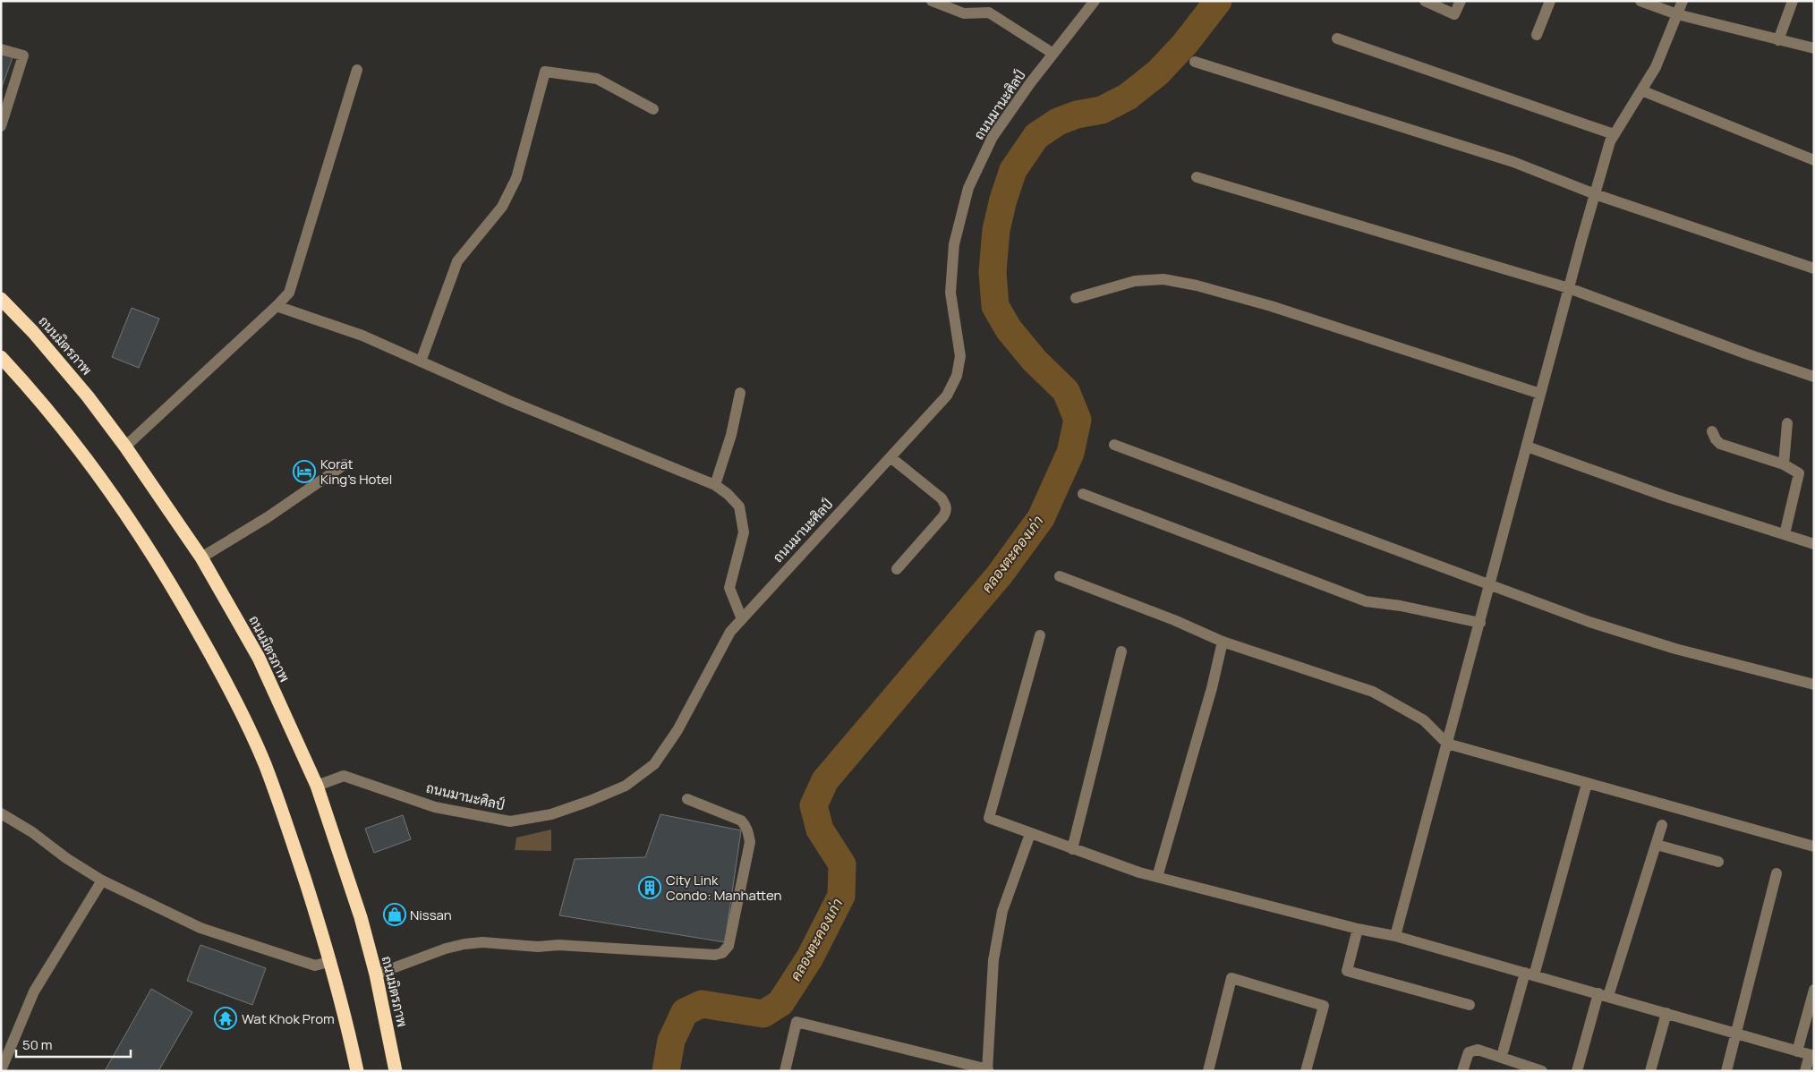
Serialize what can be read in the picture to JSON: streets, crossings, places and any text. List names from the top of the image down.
{
  "streets": {
    "highway": ["ถนนมิตรภาพ"],
    "street": ["ถนนมานะศิลป์"]
  },
  "crossings": [
    ["ถนนมานะศิลป์", "ถนนมิตรภาพ"]
  ],
  "water": ["คลองตะคองเก่า"],
  "places": {
    "hotel": ["Korat King's Hotel"],
    "building": ["City Link Condo: Manhatten"],
    "shop": ["Nissan"],
    "temple": ["Wat Khok Prom"]
  },
  "scale_bar": "50 m"
}
